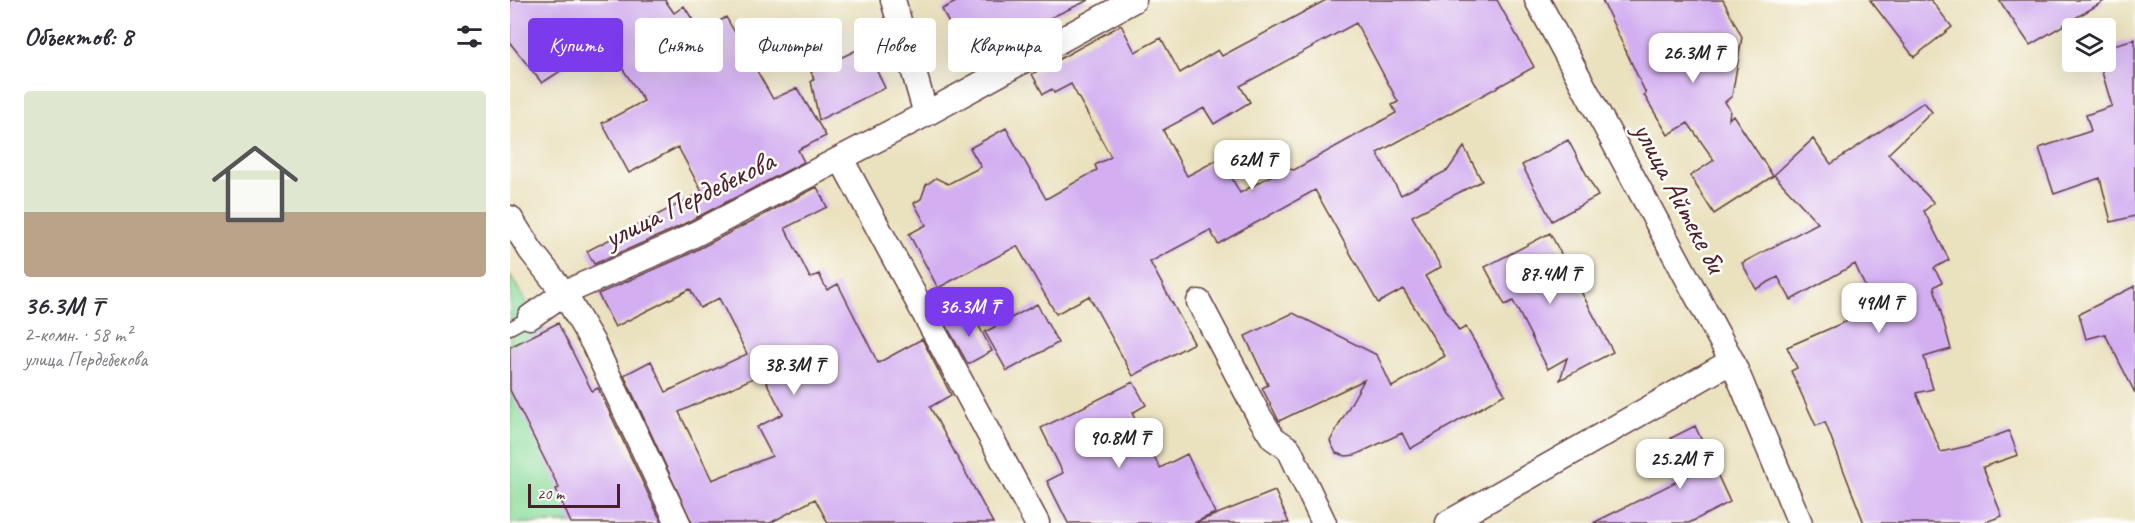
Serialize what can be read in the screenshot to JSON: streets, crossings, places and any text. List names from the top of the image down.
{
  "streets": {
    "street": ["улица Айтеке би", "улица Пердебекова"]
  },
  "scale_bar": "20 m",
  "page": {
    "heading": "Объектов: 8",
    "chip": [
      "Купить",
      "Снять",
      "Фильтры",
      "Новое",
      "Квартира"
    ],
    "price": [
      "26.3M ₸",
      "62M ₸",
      "87.4M ₸",
      "49M ₸",
      "36.3M ₸",
      "38.3M ₸",
      "90.8M ₸",
      "25.2M ₸"
    ],
    "list": [
      {
        "name": "36.3M ₸",
        "note": "2-комн. · 58 m² · улица Пердебекова"
      }
    ],
    "scale": "20 m"
  }
}
